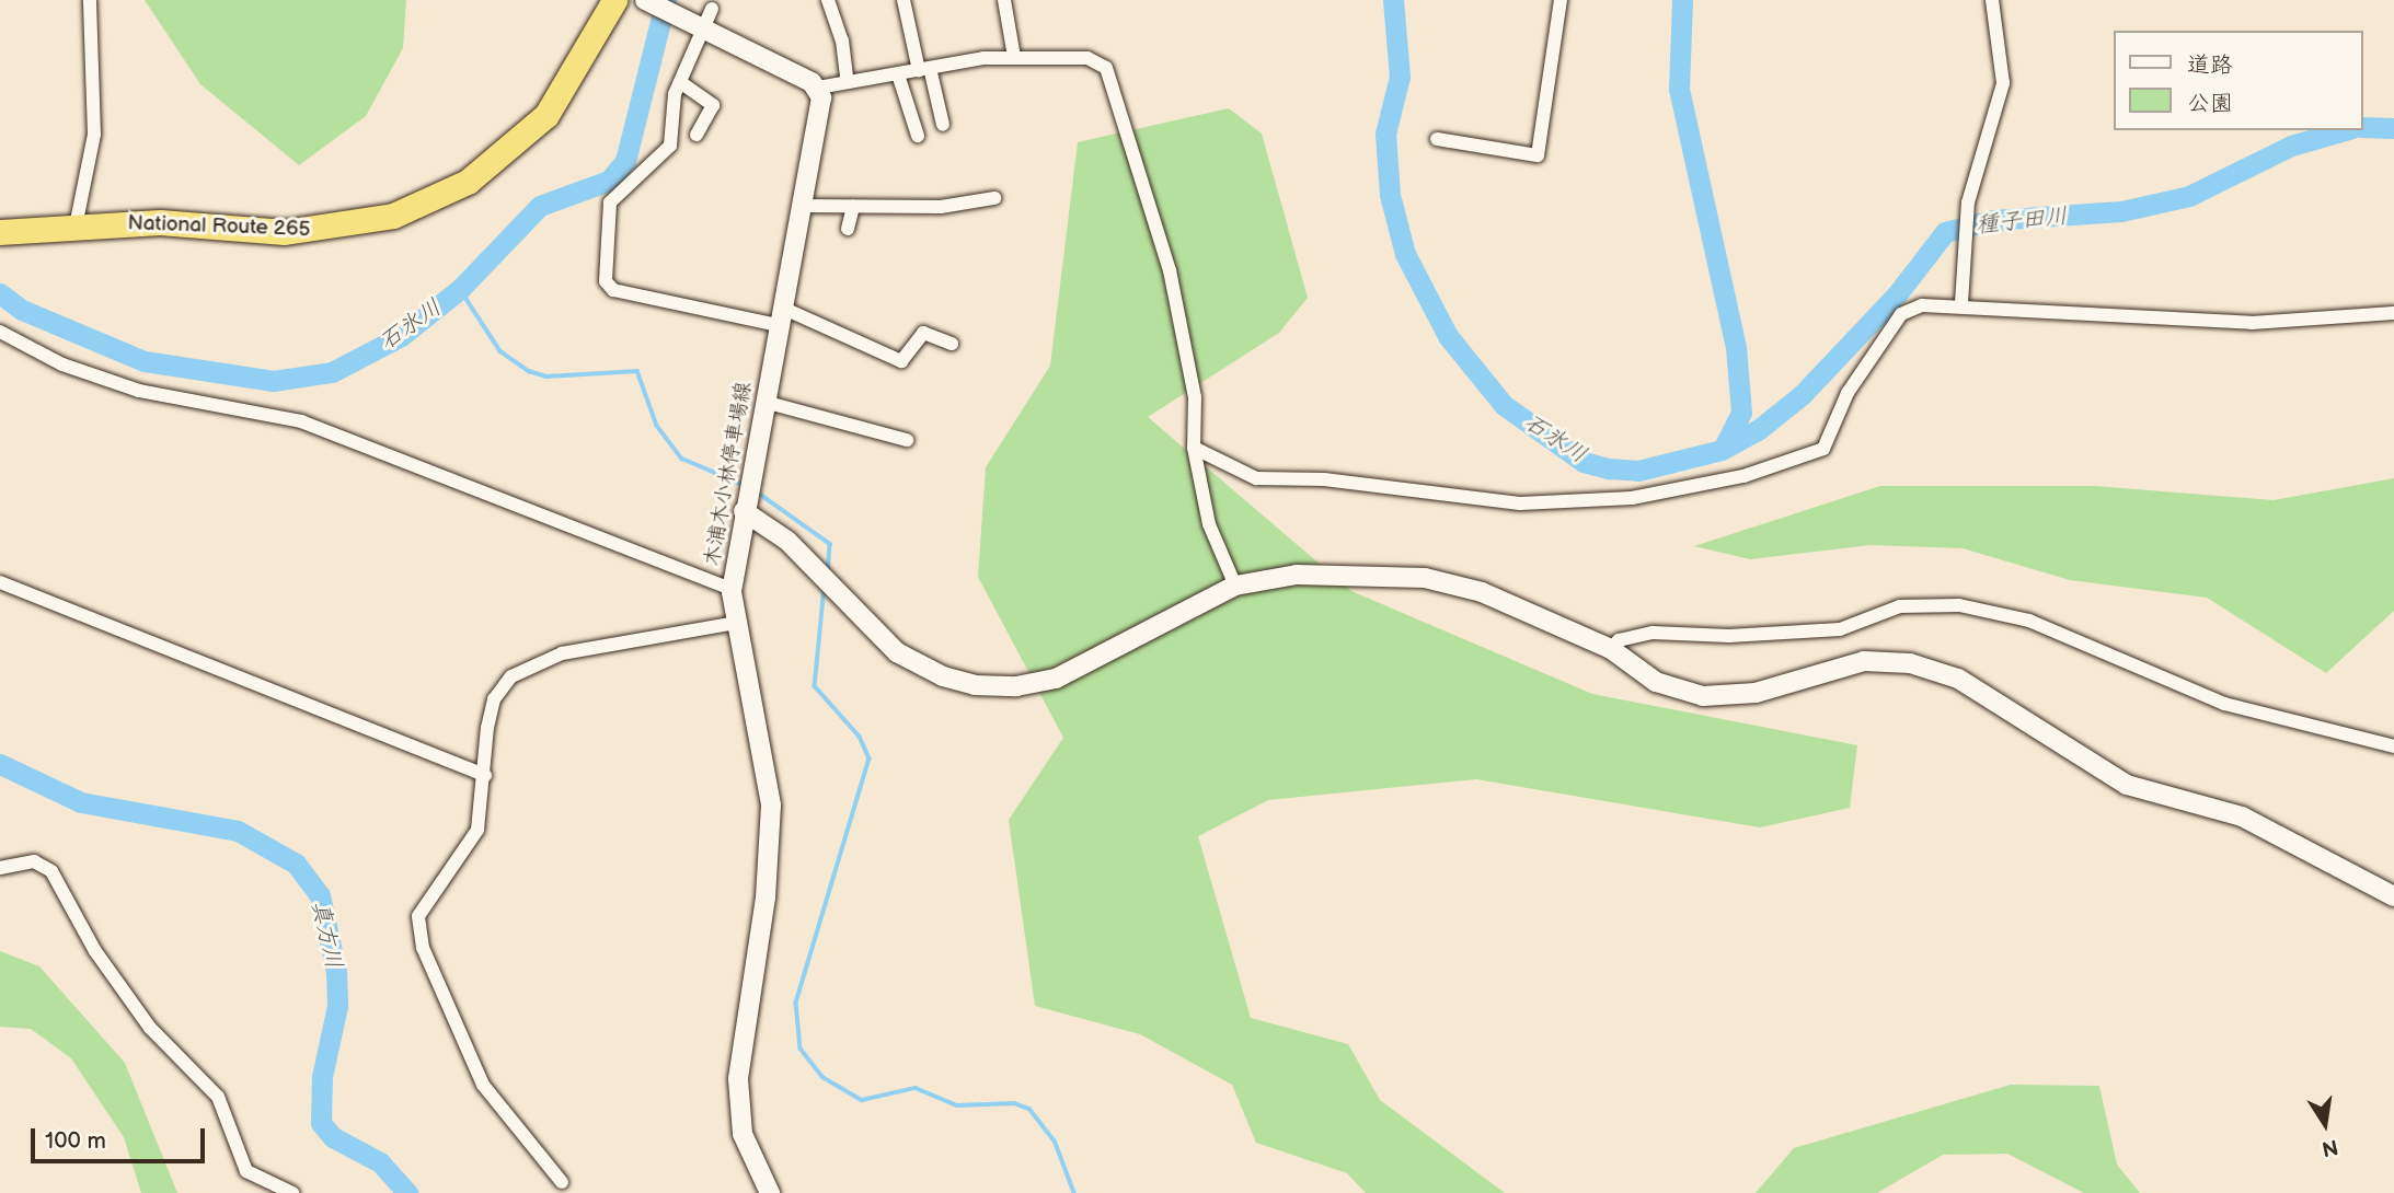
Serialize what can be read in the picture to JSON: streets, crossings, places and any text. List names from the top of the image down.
{
  "streets": {
    "highway": ["National Route 265"],
    "street": ["木浦木小林停車場線"]
  },
  "water": ["種子田川", "石氷川", "真方川"],
  "legend": ["道路", "公園"],
  "scale_bar": "100 m",
  "north": "bottom"
}
